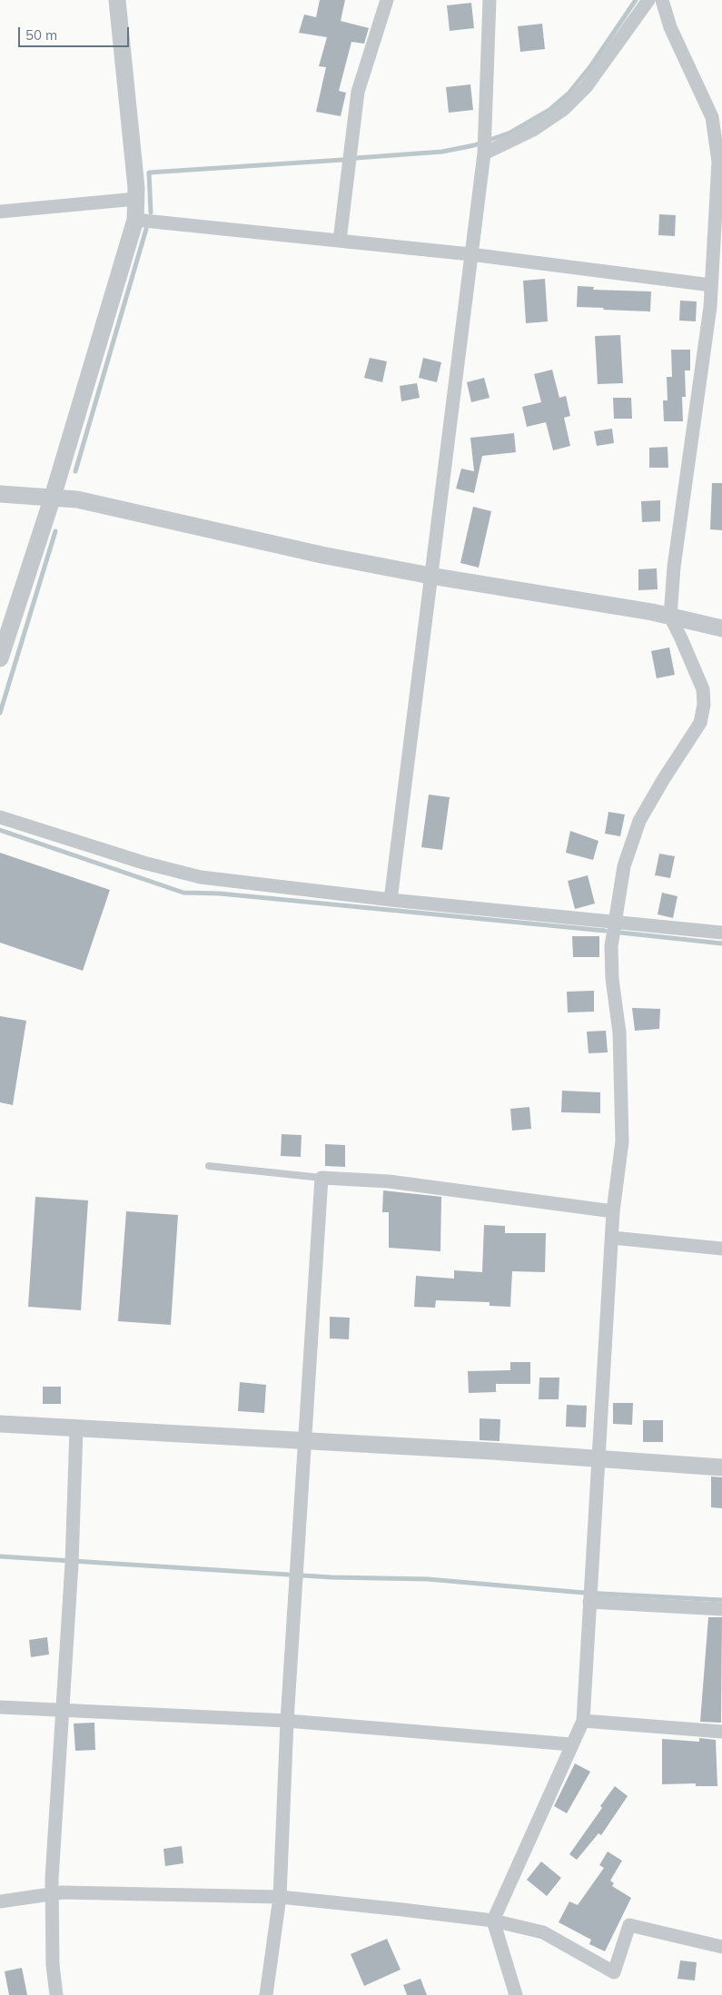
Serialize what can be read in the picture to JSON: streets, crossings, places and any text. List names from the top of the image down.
{
  "scale_bar": "50 m"
}
